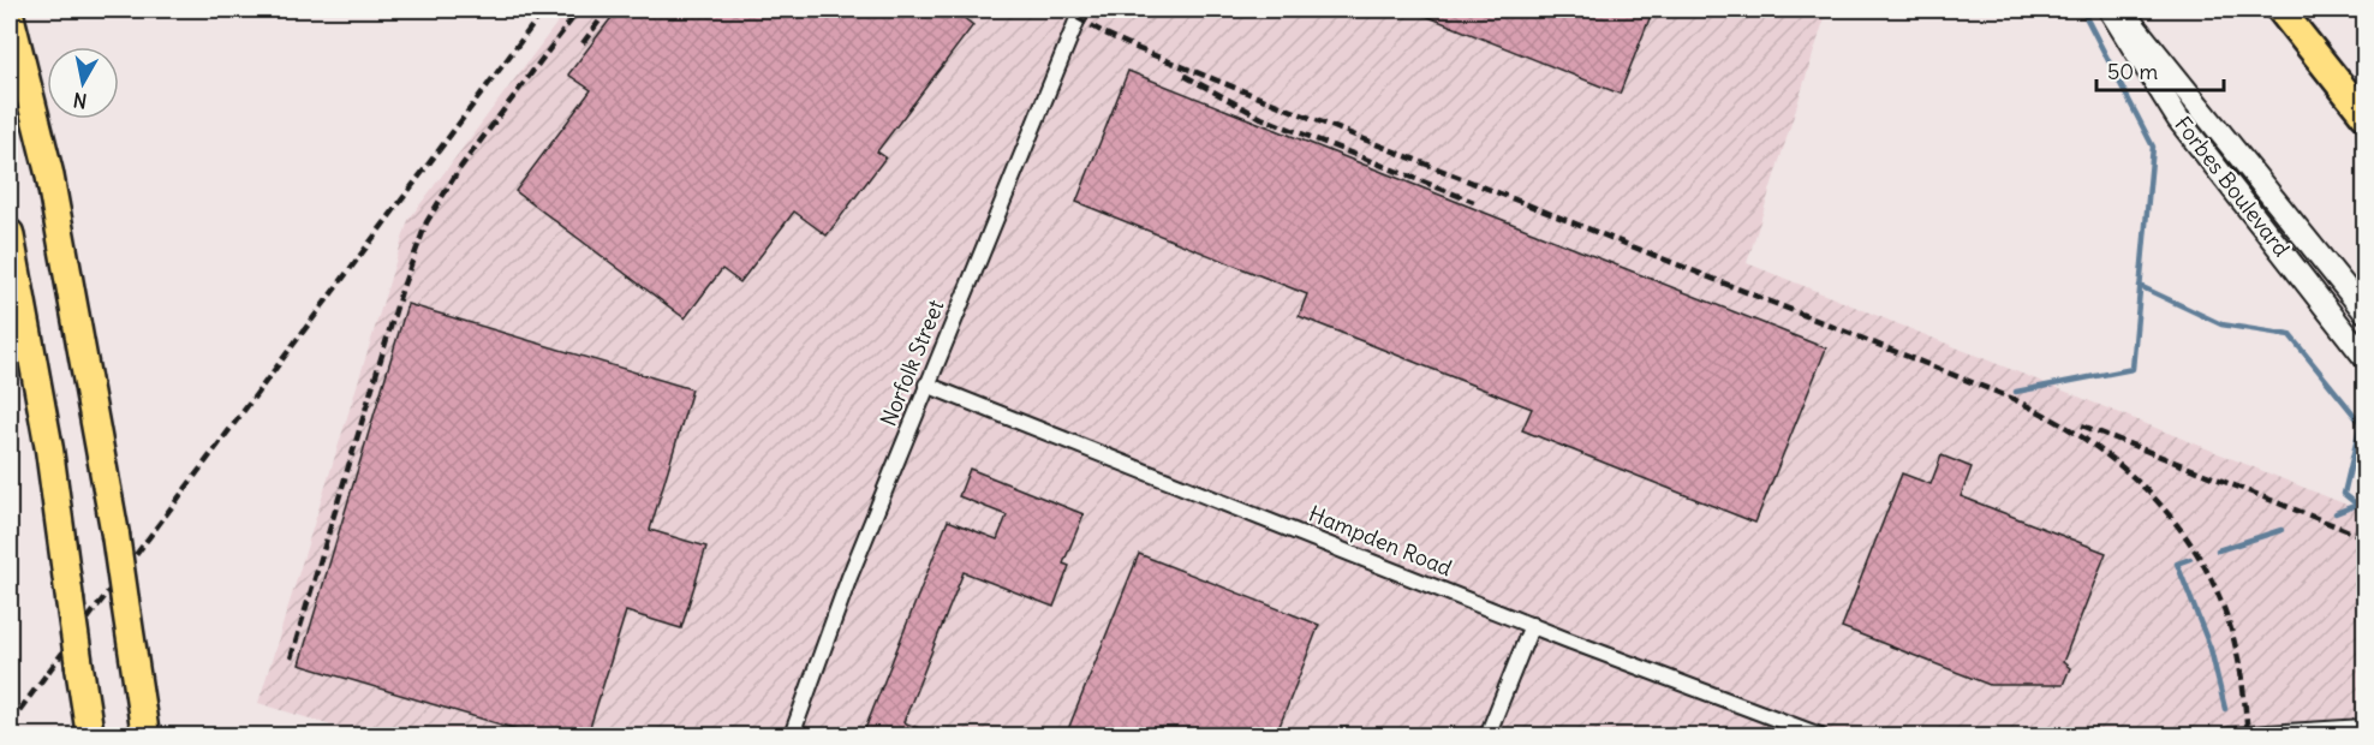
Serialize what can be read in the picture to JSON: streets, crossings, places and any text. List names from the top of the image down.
{
  "streets": {
    "street": ["Forbes Boulevard", "Norfolk Street", "Hampden Road"]
  },
  "crossings": [
    ["Norfolk Street", "Hampden Road"]
  ],
  "scale_bar": "50 m",
  "north": "bottom"
}
